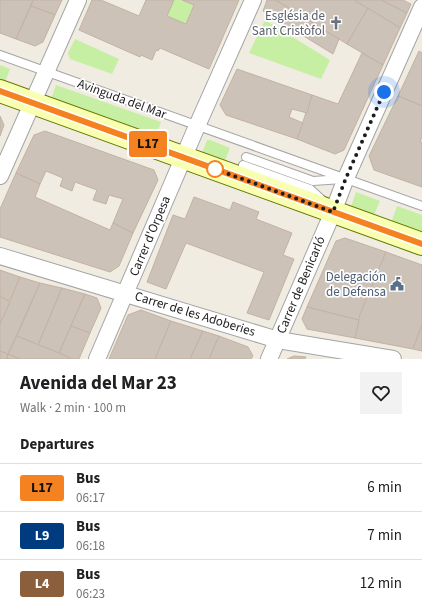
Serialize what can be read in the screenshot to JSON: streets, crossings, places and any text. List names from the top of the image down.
{
  "streets": {
    "street": ["Carrer d'Orpesa", "Carrer de Benicarló", "Carrer de les Adoberies"],
    "lane": ["Avinguda del Mar"]
  },
  "crossings": [
    ["Carrer d'Orpesa", "Carrer de les Adoberies"],
    ["Carrer de Benicarló", "Carrer de les Adoberies"]
  ],
  "places": {
    "church": ["Església de Sant Cristòfol"],
    "public building": ["Delegación de Defensa"]
  },
  "lines": ["bus line L17"],
  "page": {
    "on_map": "L17",
    "heading": [
      ["Avenida del Mar 23", "Walk · 2 min · 100 m"],
      "Departures"
    ],
    "list": [
      {
        "mark": "L17",
        "name": "Bus",
        "note": "06:17",
        "value": "6 min"
      },
      {
        "mark": "L9",
        "name": "Bus",
        "note": "06:18",
        "value": "7 min"
      },
      {
        "mark": "L4",
        "name": "Bus",
        "note": "06:23",
        "value": "12 min"
      }
    ]
  }
}
